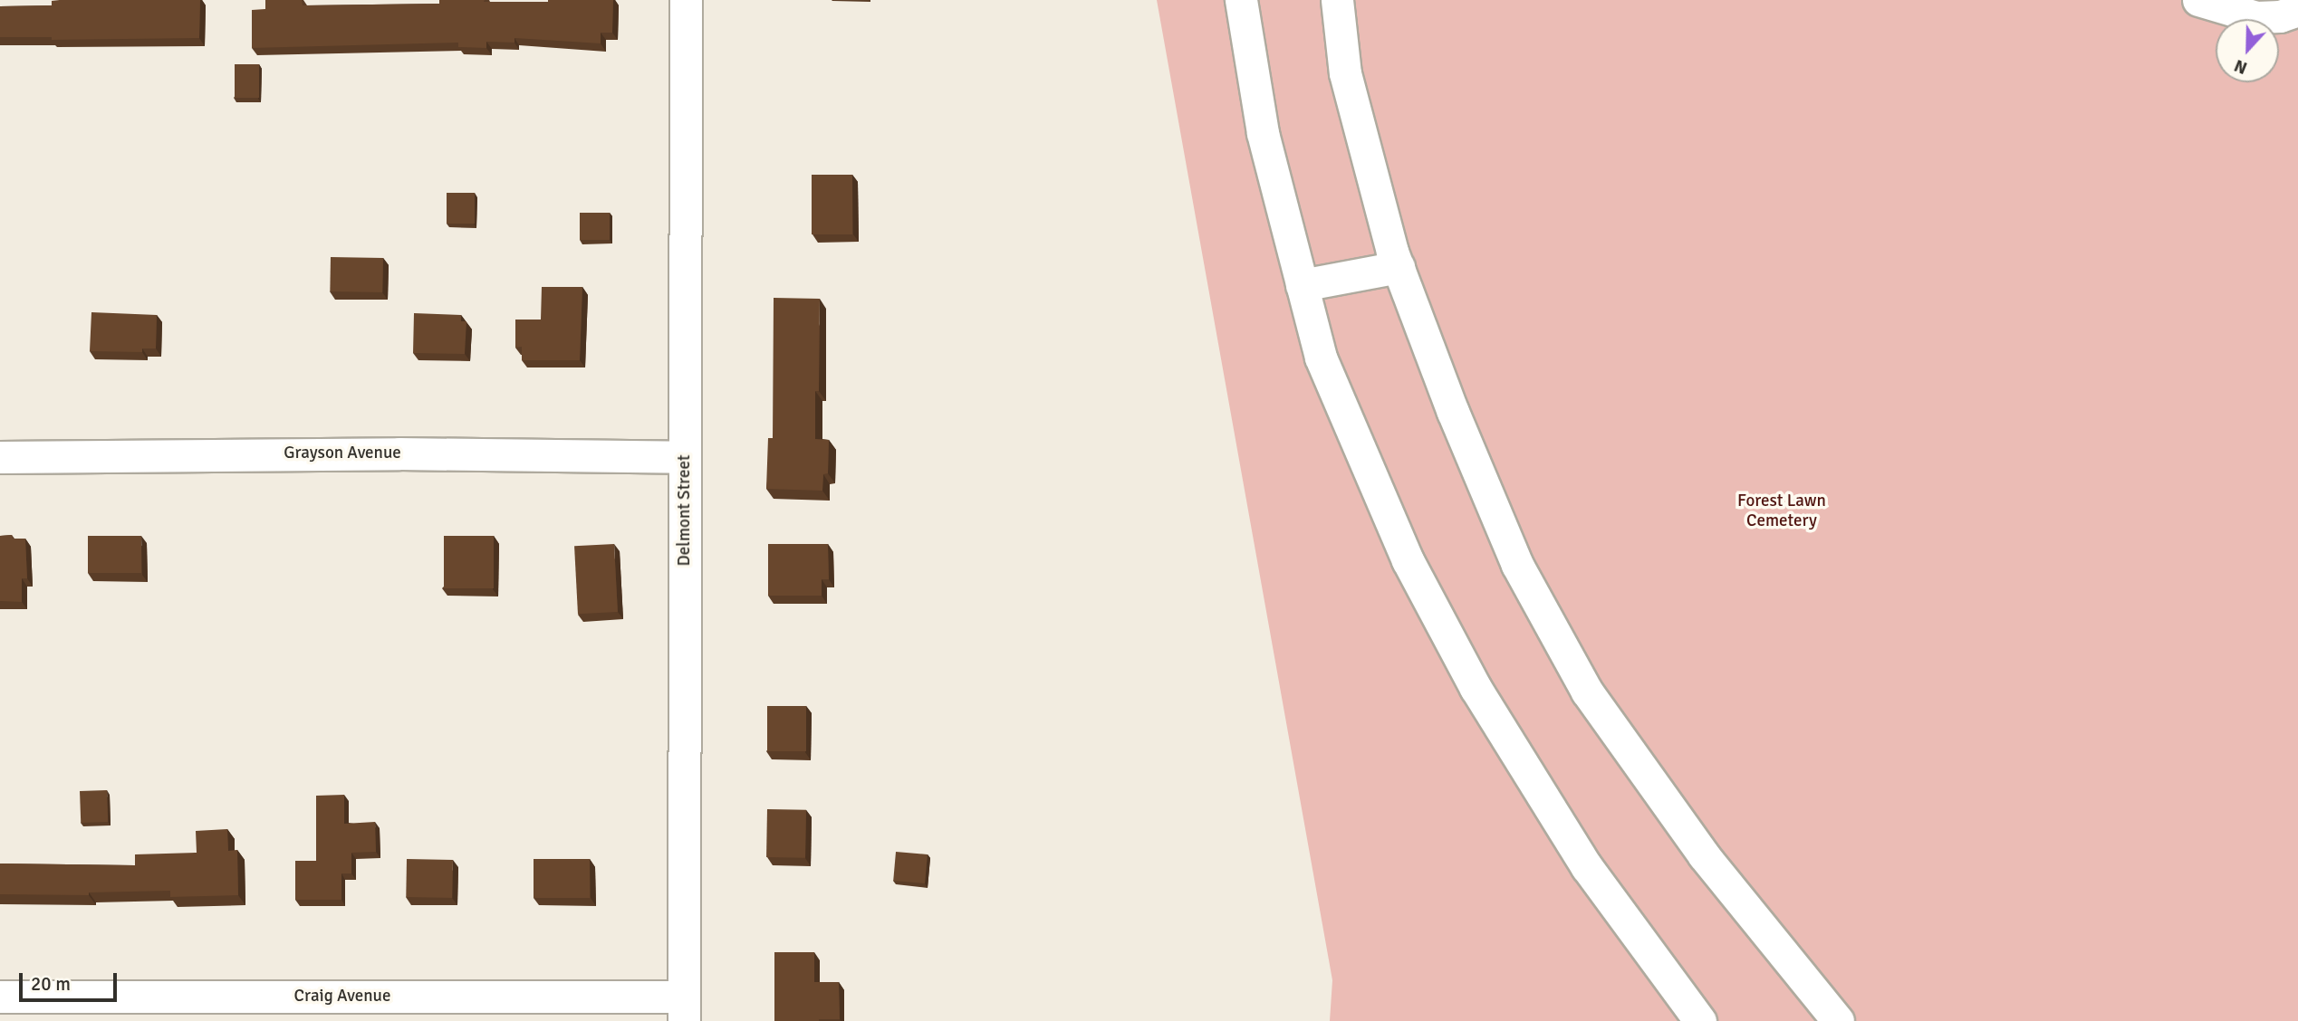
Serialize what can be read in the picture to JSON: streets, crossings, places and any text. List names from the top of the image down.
{
  "streets": {
    "street": ["Grayson Avenue", "Delmont Street", "Craig Avenue"]
  },
  "crossings": [
    ["Grayson Avenue", "Delmont Street"],
    ["Delmont Street", "Craig Avenue"]
  ],
  "parks": ["Forest Lawn Cemetery"],
  "scale_bar": "20 m",
  "north": "bottom"
}
